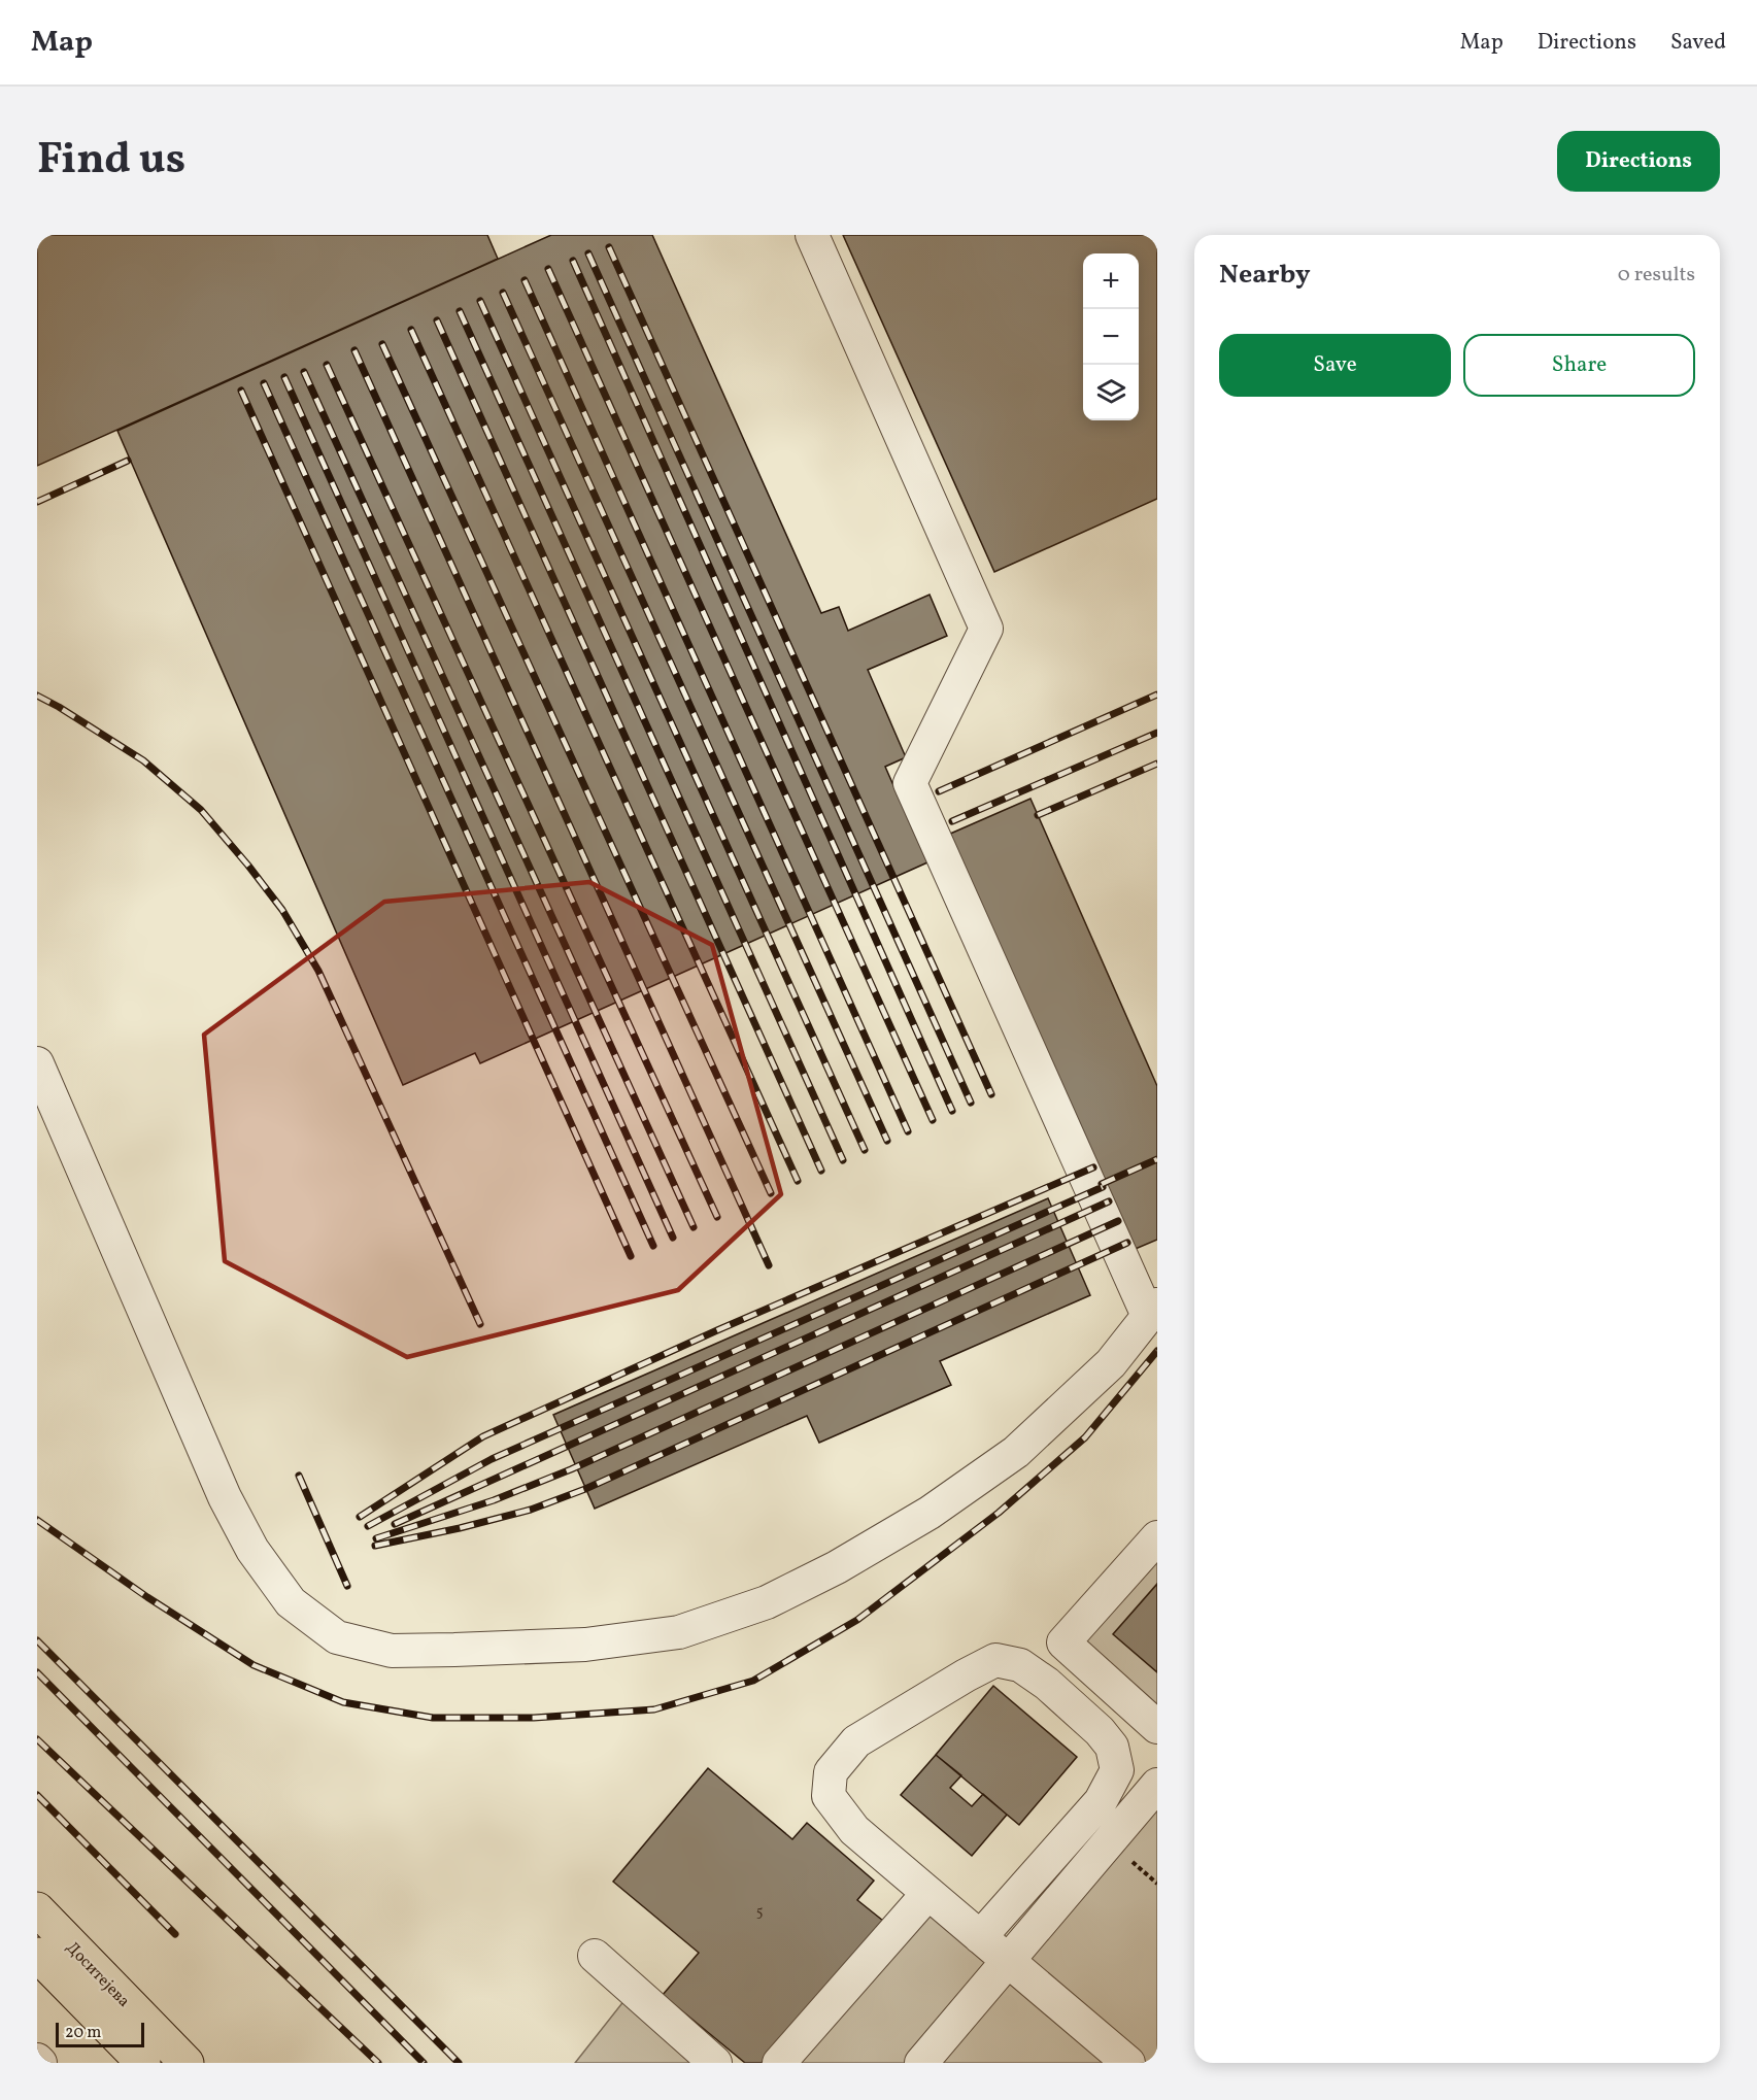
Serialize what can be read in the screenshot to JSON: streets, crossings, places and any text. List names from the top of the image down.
{
  "streets": {
    "main road": ["Доситејева"]
  },
  "house_numbers": ["5"],
  "scale_bar": "20 m",
  "page": {
    "header": "Map",
    "nav": ["Map", "Directions", "Saved"],
    "title": "Find us",
    "buttons": [
      "Directions",
      ["Save", "Share"]
    ],
    "heading": ["Nearby", "0 results"],
    "map_buttons": ["+", "−"],
    "scale": "20 m"
  }
}
